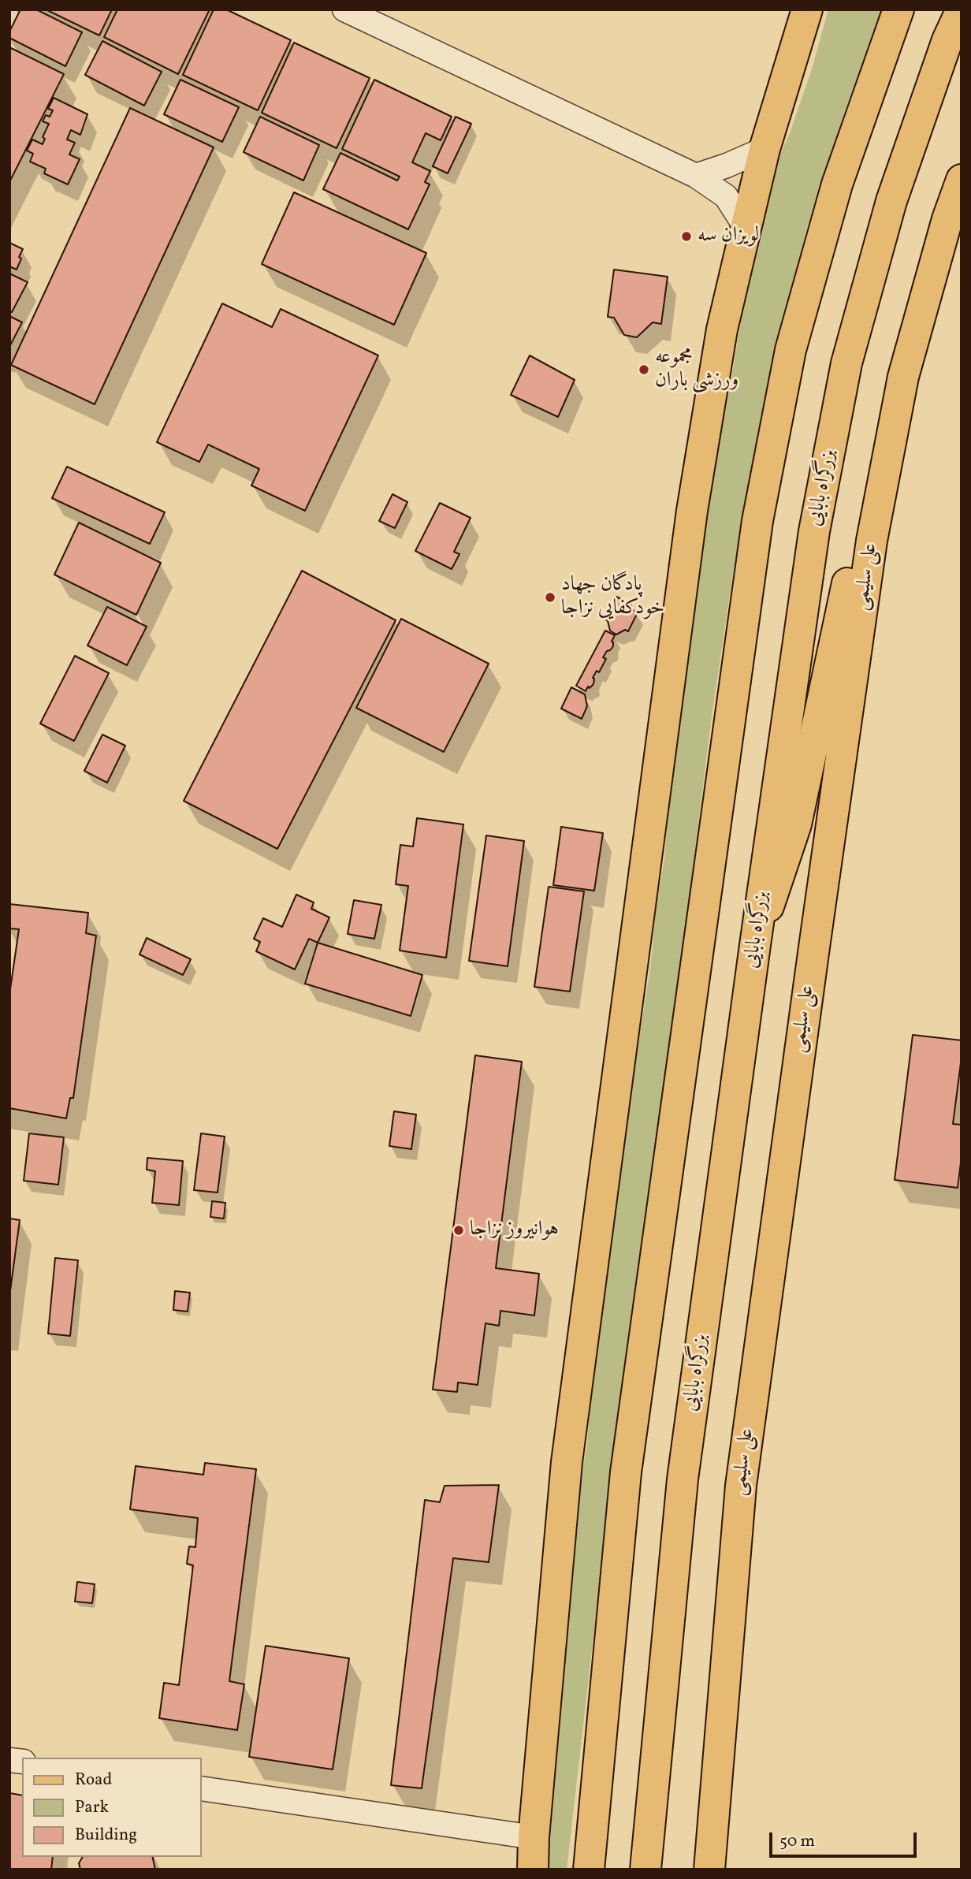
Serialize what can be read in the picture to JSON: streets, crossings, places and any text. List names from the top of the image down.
{
  "streets": {
    "main road": ["بزرگراه بابایی", "علی سلیمی"]
  },
  "places": [
    "لویزان سه",
    "مجموعه ورزشی باران",
    "پادگان جهاد خودکفایی نزاجا",
    "هوانیروز نزاجا"
  ],
  "legend": ["Road", "Park", "Building"],
  "scale_bar": "50 m"
}
